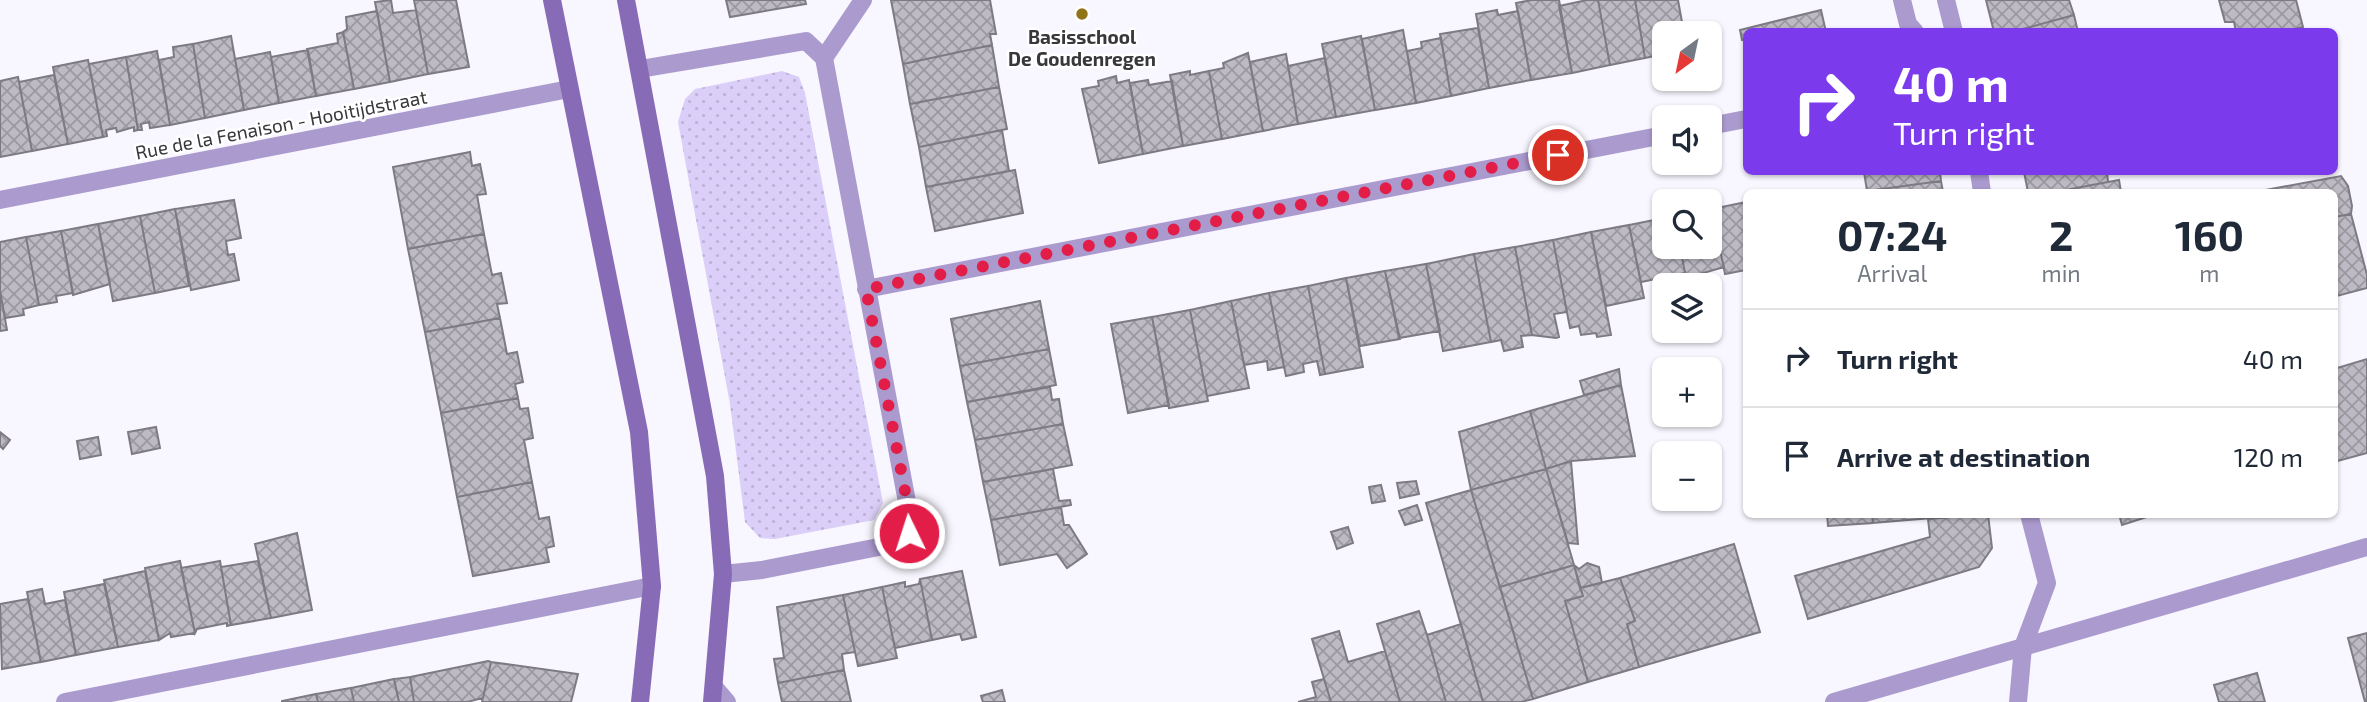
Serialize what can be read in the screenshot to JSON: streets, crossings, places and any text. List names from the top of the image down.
{
  "streets": {
    "street": ["Rue de la Fenaison - Hooitijdstraat"]
  },
  "places": ["Basisschool De Goudenregen"],
  "north": "bottom left",
  "page": {
    "map_buttons": ["+", "−"],
    "turn": ["40 m", "Turn right"],
    "eta": [
      "07:24",
      "Arrival",
      "2",
      "min",
      "160",
      "m"
    ],
    "list": [
      {
        "name": "Turn right",
        "value": "40 m"
      },
      {
        "name": "Arrive at destination",
        "value": "120 m"
      }
    ]
  }
}
